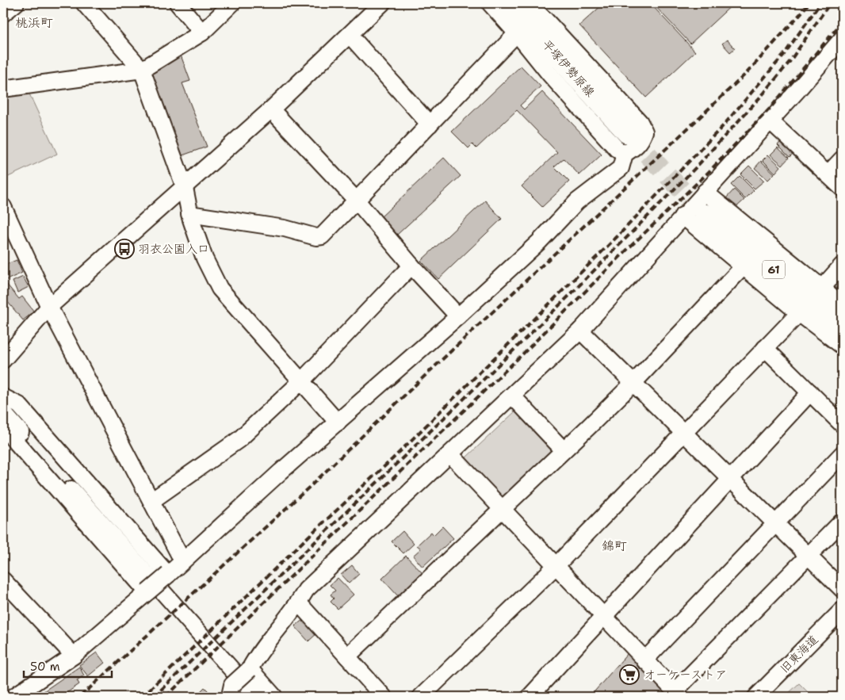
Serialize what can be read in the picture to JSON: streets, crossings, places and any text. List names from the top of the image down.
{
  "streets": {
    "main road": ["平塚伊勢原線", "61"],
    "street": ["旧東海道"]
  },
  "districts": ["桃浜町", "錦町"],
  "places": {
    "bus stop": ["羽衣公園入口"],
    "supermarket": ["オーケーストア"]
  },
  "scale_bar": "50 m"
}
